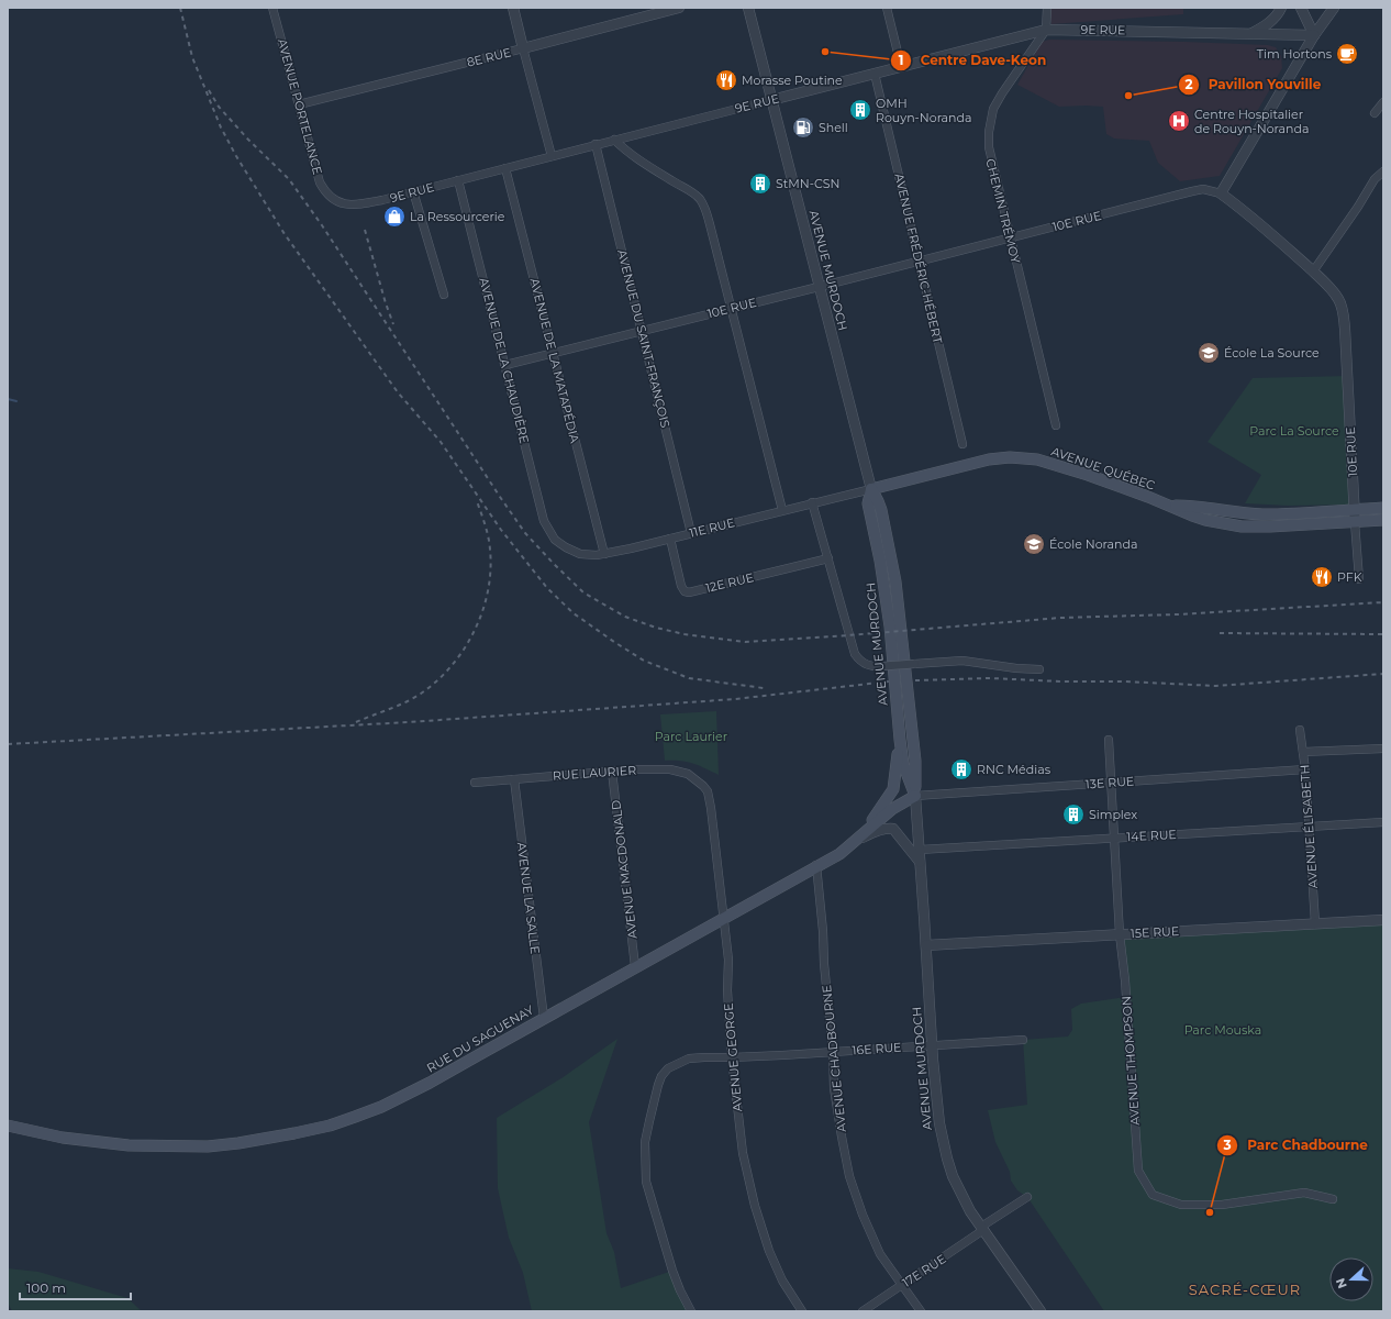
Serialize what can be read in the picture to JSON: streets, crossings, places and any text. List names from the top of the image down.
{
  "streets": {
    "main road": ["AVENUE MURDOCH", "AVENUE QUÉBEC", "RUE DU SAGUENAY"],
    "street": [
      "9E RUE",
      "8E RUE",
      "AVENUE PORTELANCE",
      "CHEMIN TRÉMOY",
      "10E RUE",
      "AVENUE FRÉDÉRIC-HÉBERT",
      "AVENUE DU SAINT-FRANÇOIS",
      "AVENUE DE LA CHAUDIÈRE",
      "AVENUE DE LA MATAPÉDIA",
      "11E RUE",
      "12E RUE",
      "RUE LAURIER",
      "13E RUE",
      "AVENUE ÉLISABETH",
      "14E RUE",
      "AVENUE MACDONALD",
      "AVENUE LA SALLE",
      "15E RUE",
      "16E RUE",
      "AVENUE GEORGE",
      "AVENUE CHADBOURNE",
      "AVENUE THOMPSON",
      "17E RUE"
    ]
  },
  "crossings": [
    ["9E RUE", "AVENUE PORTELANCE"],
    ["9E RUE", "CHEMIN TRÉMOY"],
    ["9E RUE", "AVENUE FRÉDÉRIC-HÉBERT"],
    ["9E RUE", "AVENUE MURDOCH"],
    ["9E RUE", "AVENUE DU SAINT-FRANÇOIS"],
    ["9E RUE", "AVENUE DE LA CHAUDIÈRE"],
    ["9E RUE", "AVENUE DE LA MATAPÉDIA"],
    ["8E RUE", "AVENUE PORTELANCE"],
    ["CHEMIN TRÉMOY", "10E RUE"],
    ["10E RUE", "AVENUE FRÉDÉRIC-HÉBERT"],
    ["10E RUE", "AVENUE MURDOCH"],
    ["10E RUE", "AVENUE DU SAINT-FRANÇOIS"],
    ["10E RUE", "AVENUE DE LA CHAUDIÈRE"],
    ["10E RUE", "AVENUE DE LA MATAPÉDIA"],
    ["10E RUE", "AVENUE QUÉBEC"],
    ["AVENUE MURDOCH", "AVENUE QUÉBEC"],
    ["AVENUE MURDOCH", "11E RUE"],
    ["AVENUE MURDOCH", "13E RUE"],
    ["AVENUE MURDOCH", "14E RUE"],
    ["AVENUE MURDOCH", "15E RUE"],
    ["AVENUE MURDOCH", "RUE DU SAGUENAY"],
    ["AVENUE MURDOCH", "16E RUE"],
    ["AVENUE MURDOCH", "17E RUE"],
    ["AVENUE DU SAINT-FRANÇOIS", "11E RUE"],
    ["AVENUE DE LA CHAUDIÈRE", "11E RUE"],
    ["AVENUE DE LA MATAPÉDIA", "11E RUE"],
    ["AVENUE QUÉBEC", "11E RUE"],
    ["11E RUE", "12E RUE"],
    ["RUE LAURIER", "AVENUE MACDONALD"],
    ["RUE LAURIER", "AVENUE LA SALLE"],
    ["RUE LAURIER", "AVENUE GEORGE"],
    ["13E RUE", "AVENUE ÉLISABETH"],
    ["13E RUE", "RUE DU SAGUENAY"],
    ["13E RUE", "AVENUE THOMPSON"],
    ["AVENUE ÉLISABETH", "14E RUE"],
    ["AVENUE ÉLISABETH", "15E RUE"],
    ["14E RUE", "AVENUE THOMPSON"],
    ["AVENUE MACDONALD", "RUE DU SAGUENAY"],
    ["AVENUE LA SALLE", "RUE DU SAGUENAY"],
    ["15E RUE", "AVENUE THOMPSON"],
    ["RUE DU SAGUENAY", "AVENUE GEORGE"],
    ["RUE DU SAGUENAY", "AVENUE CHADBOURNE"],
    ["16E RUE", "AVENUE GEORGE"],
    ["16E RUE", "AVENUE CHADBOURNE"],
    ["AVENUE CHADBOURNE", "17E RUE"]
  ],
  "districts": ["SACRÉ-CŒUR"],
  "parks": ["Parc La Source", "Parc Laurier", "Parc Mouska"],
  "places": {
    "other": ["Centre Dave-Keon", "Pavillon Youville", "Parc Chadbourne"],
    "cafe": ["Tim Hortons"],
    "restaurant": ["Morasse Poutine", "PFK"],
    "building": [
      "OMH Rouyn-Noranda",
      "StMN-CSN",
      "RNC Médias",
      "Simplex"
    ],
    "hospital": ["Centre Hospitalier de Rouyn-Noranda"],
    "fuel station": ["Shell"],
    "shop": ["La Ressourcerie"],
    "school or university": ["École La Source", "École Noranda"]
  },
  "scale_bar": "100 m",
  "north": "left"
}
